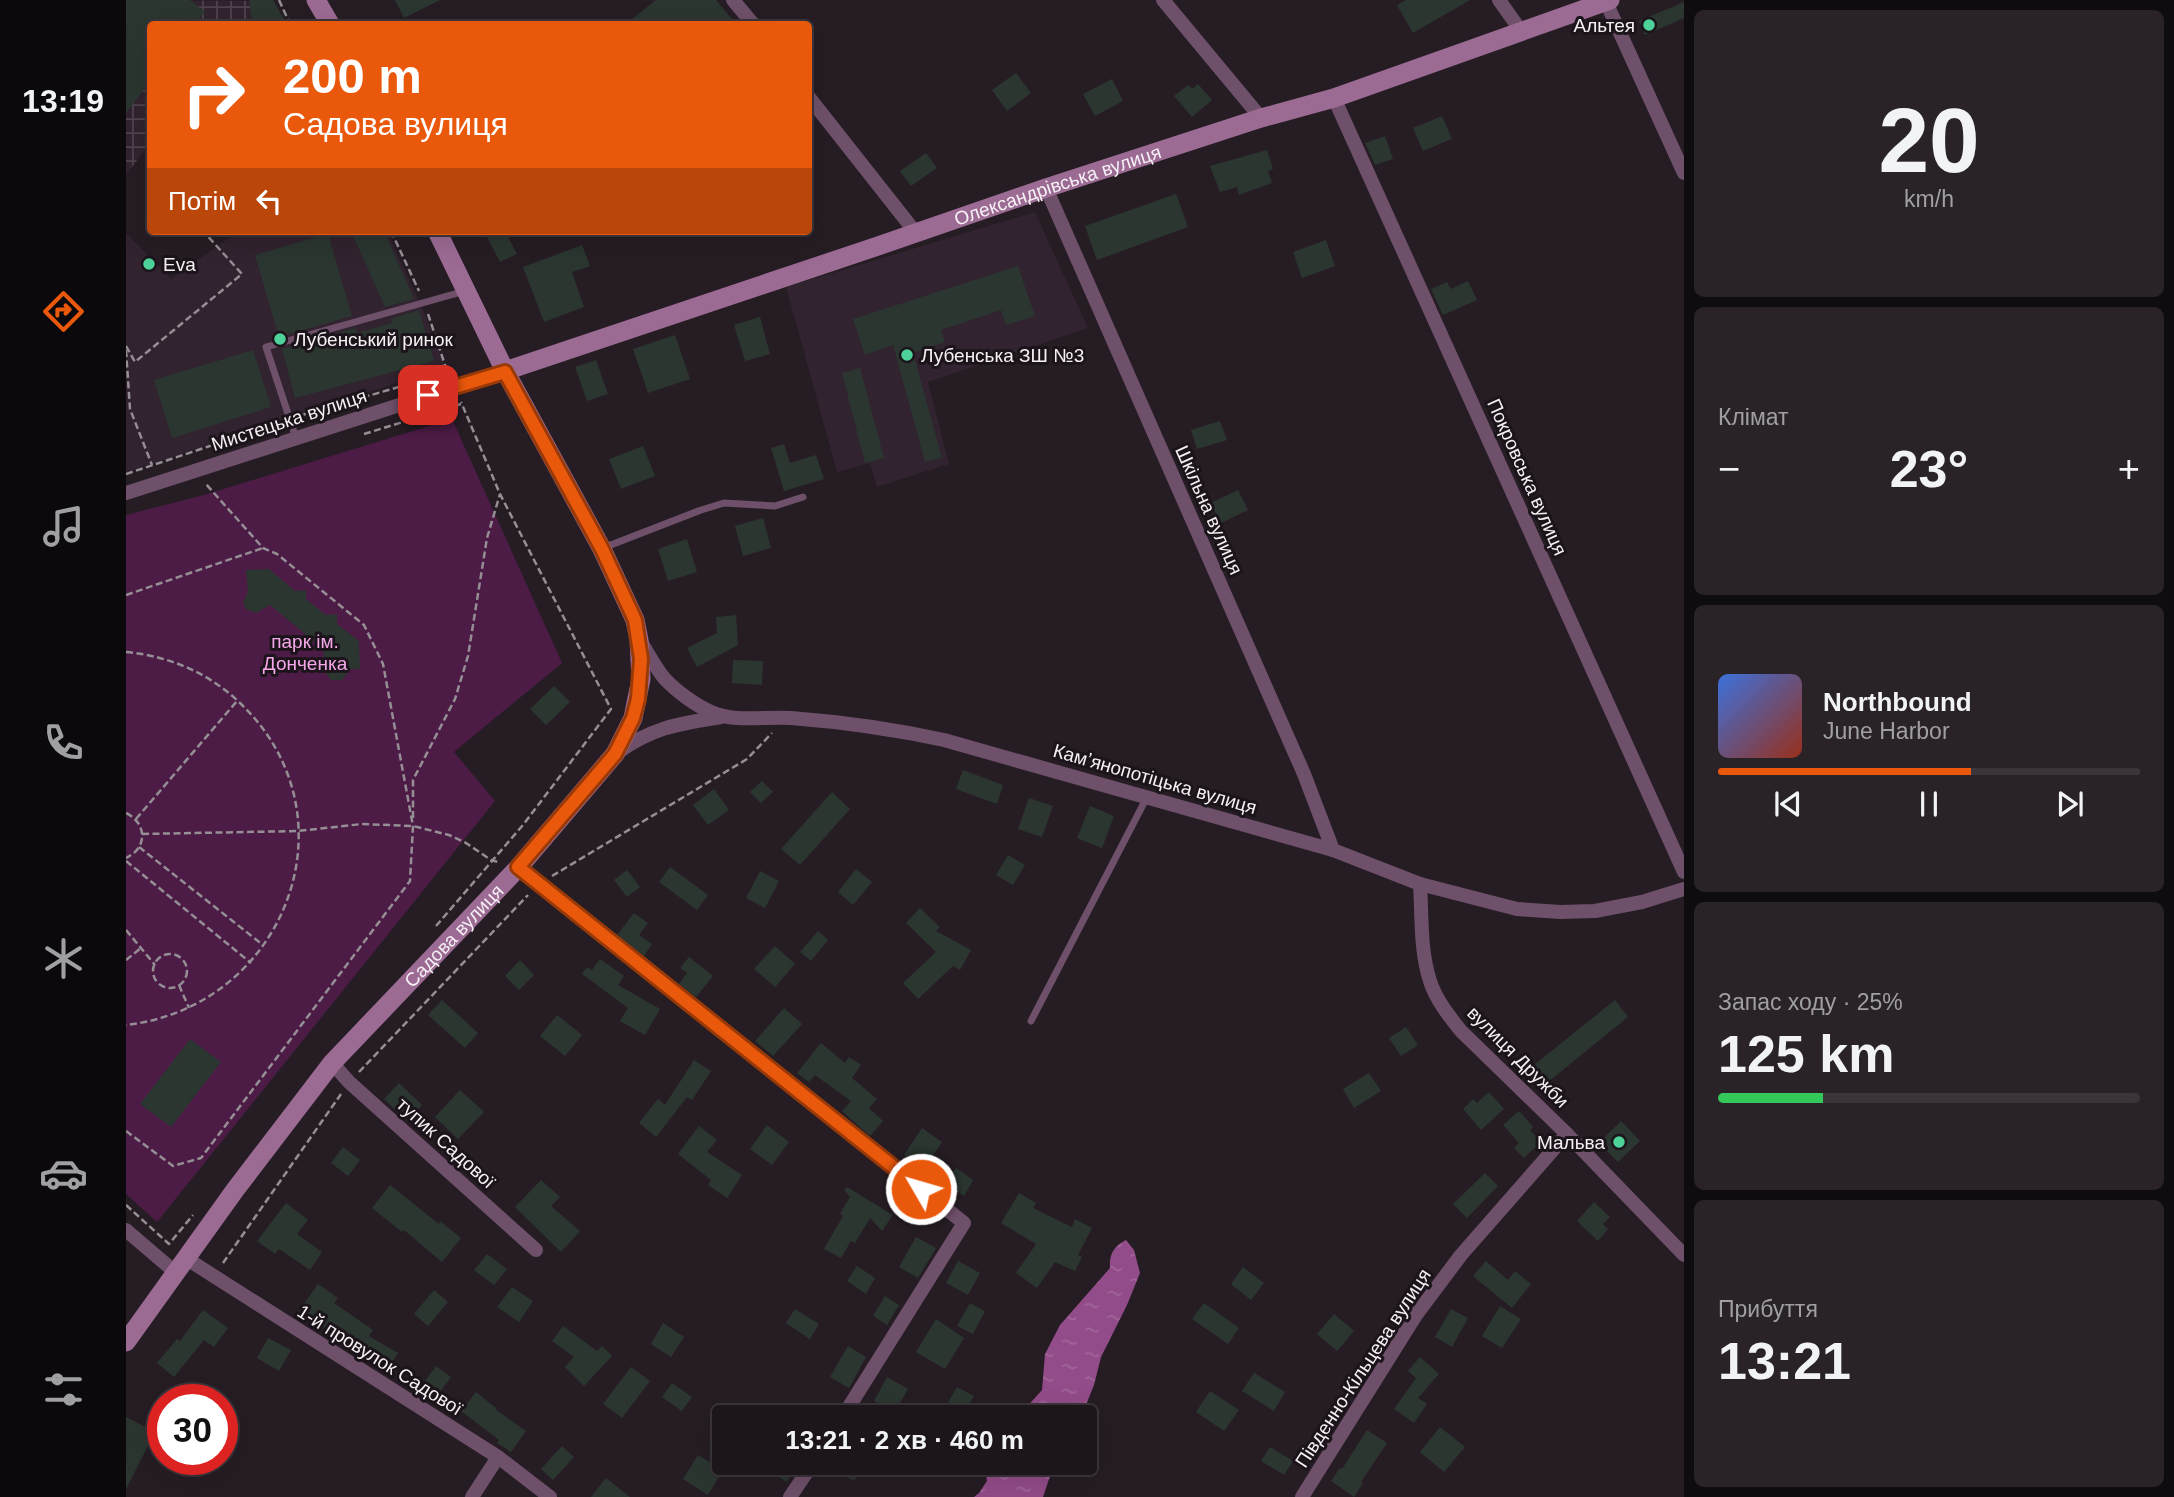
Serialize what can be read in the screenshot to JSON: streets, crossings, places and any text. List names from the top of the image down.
{
  "streets": {
    "main road": ["Олександрівська вулиця", "Садова вулиця"],
    "street": [
      "Мистецька вулиця",
      "Покровська вулиця",
      "Шкільна вулиця",
      "Камʼянопотіцька вулиця",
      "вулиця Дружби",
      "тупик Садової",
      "1-й провулок Садової",
      "Південно-Кільцева вулиця"
    ]
  },
  "crossings": [
    ["Олександрівська вулиця", "Мистецька вулиця"],
    ["Олександрівська вулиця", "Покровська вулиця"],
    ["Олександрівська вулиця", "Шкільна вулиця"],
    ["Олександрівська вулиця", "Садова вулиця"],
    ["Мистецька вулиця", "Садова вулиця"],
    ["Шкільна вулиця", "Камʼянопотіцька вулиця"],
    ["Камʼянопотіцька вулиця", "Садова вулиця"],
    ["Камʼянопотіцька вулиця", "вулиця Дружби"],
    ["Садова вулиця", "тупик Садової"],
    ["Садова вулиця", "1-й провулок Садової"],
    ["вулиця Дружби", "Південно-Кільцева вулиця"]
  ],
  "parks": ["парк ім. Донченка"],
  "places": [
    "Альтея",
    "Eva",
    "Лубенський ринок",
    "Лубенська ЗШ №3",
    "Мальва"
  ],
  "page": {
    "tabs": "13:19",
    "tile": [
      ["20", "km/h"],
      "Клімат",
      ["Запас ходу · 25%", "125 km"],
      ["Прибуття", "13:21"]
    ],
    "turn": ["200 m", "Садова вулиця"],
    "then": "Потім",
    "heat": ["−", "23°", "+"],
    "song": ["Northbound", "June Harbor"],
    "limit": "30",
    "trip": "13:21 · 2 хв · 460 m"
  }
}
